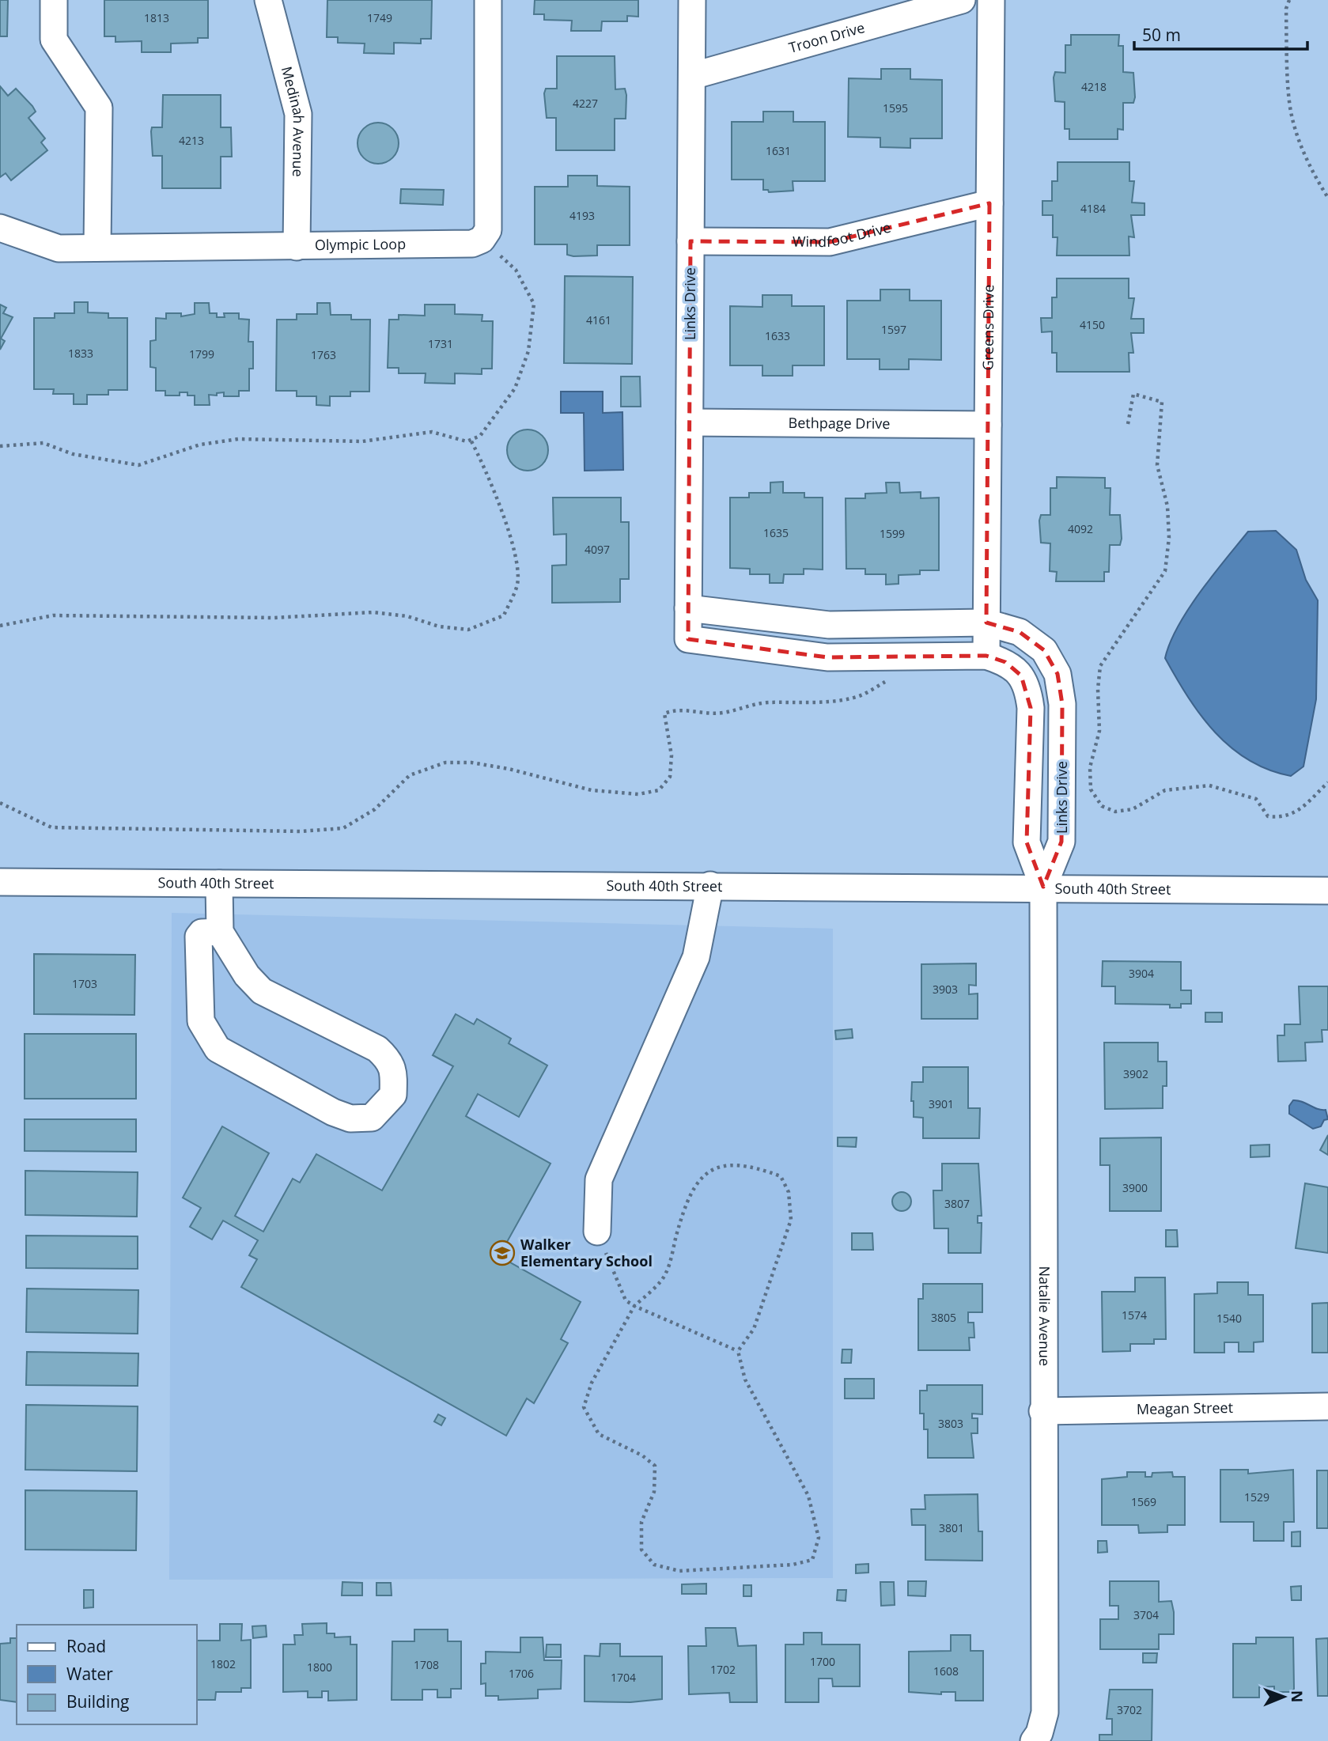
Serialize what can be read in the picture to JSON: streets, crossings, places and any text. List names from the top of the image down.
{
  "streets": {
    "street": [
      "Troon Drive",
      "Medinah Avenue",
      "Windfoot Drive",
      "Olympic Loop",
      "Links Drive",
      "Greens Drive",
      "Bethpage Drive",
      "South 40th Street",
      "Natalie Avenue",
      "Meagan Street"
    ]
  },
  "crossings": [
    ["Troon Drive", "Links Drive"],
    ["Medinah Avenue", "Olympic Loop"],
    ["Windfoot Drive", "Links Drive"],
    ["Windfoot Drive", "Greens Drive"],
    ["Links Drive", "Greens Drive"],
    ["Links Drive", "Bethpage Drive"],
    ["Links Drive", "South 40th Street"],
    ["Links Drive", "Natalie Avenue"],
    ["Greens Drive", "Bethpage Drive"],
    ["South 40th Street", "Natalie Avenue"],
    ["Natalie Avenue", "Meagan Street"]
  ],
  "places": {
    "school or university": ["Walker Elementary School"]
  },
  "house_numbers": [
    "1813",
    "1749",
    "4218",
    "4227",
    "1595",
    "4213",
    "1631",
    "4184",
    "4193",
    "4161",
    "4150",
    "1597",
    "1633",
    "1731",
    "1833",
    "1799",
    "1763",
    "4092",
    "1635",
    "1599",
    "4097",
    "3904",
    "1703",
    "3903",
    "3902",
    "3901",
    "3900",
    "3807",
    "1574",
    "3805",
    "1540",
    "3803",
    "1529",
    "1569",
    "3801",
    "3704",
    "1700",
    "1802",
    "1708",
    "1800",
    "1702",
    "1608",
    "1706",
    "1704",
    "3702"
  ],
  "legend": ["Road", "Water", "Building"],
  "scale_bar": "50 m",
  "north": "right"
}
